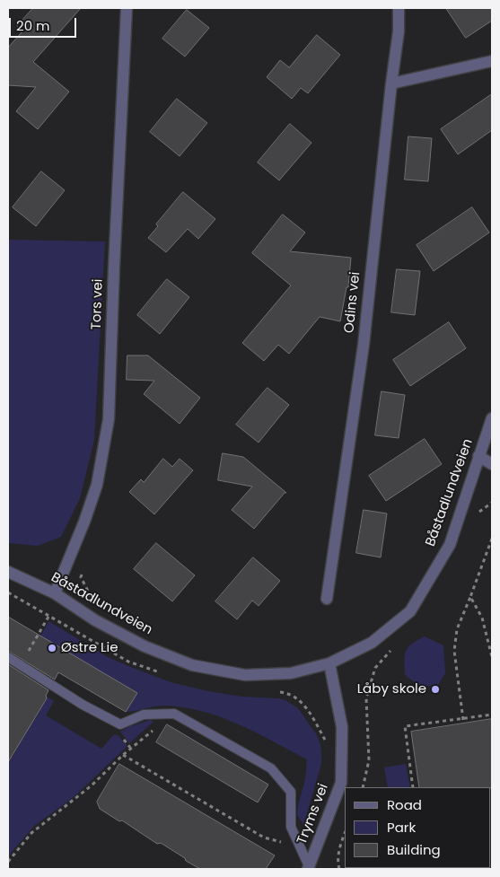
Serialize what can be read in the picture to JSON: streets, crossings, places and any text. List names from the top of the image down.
{
  "streets": {
    "street": [
      "Odins vei",
      "Tors vei",
      "Båstadlundveien",
      "Tryms vei"
    ]
  },
  "crossings": [
    ["Tors vei", "Båstadlundveien"],
    ["Båstadlundveien", "Tryms vei"]
  ],
  "places": ["Østre Lie", "Låby skole"],
  "legend": ["Road", "Park", "Building"],
  "scale_bar": "20 m"
}
